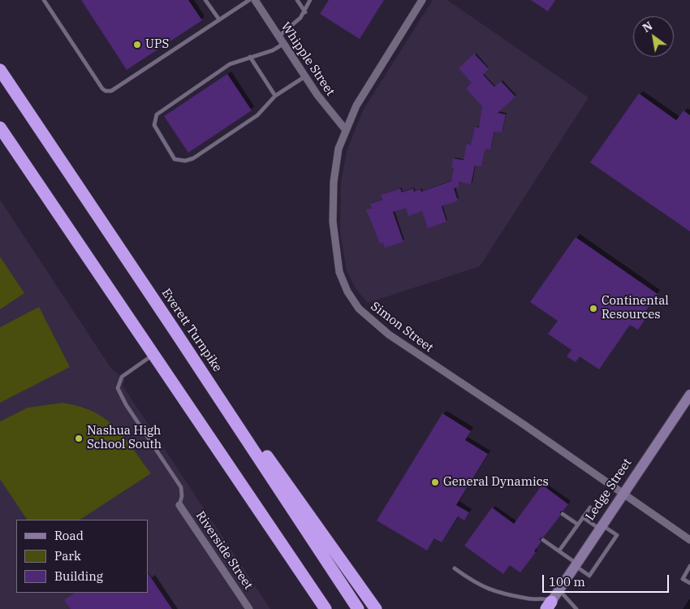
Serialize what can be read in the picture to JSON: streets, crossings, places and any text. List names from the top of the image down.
{
  "streets": {
    "highway": ["Everett Turnpike"],
    "street": [
      "Whipple Street",
      "Simon Street",
      "Ledge Street",
      "Riverside Street"
    ]
  },
  "crossings": [
    ["Whipple Street", "Simon Street"],
    ["Simon Street", "Ledge Street"]
  ],
  "places": [
    "UPS",
    "Continental Resources",
    "Nashua High School South",
    "General Dynamics"
  ],
  "legend": ["Road", "Park", "Building"],
  "scale_bar": "100 m",
  "north": "top left"
}
